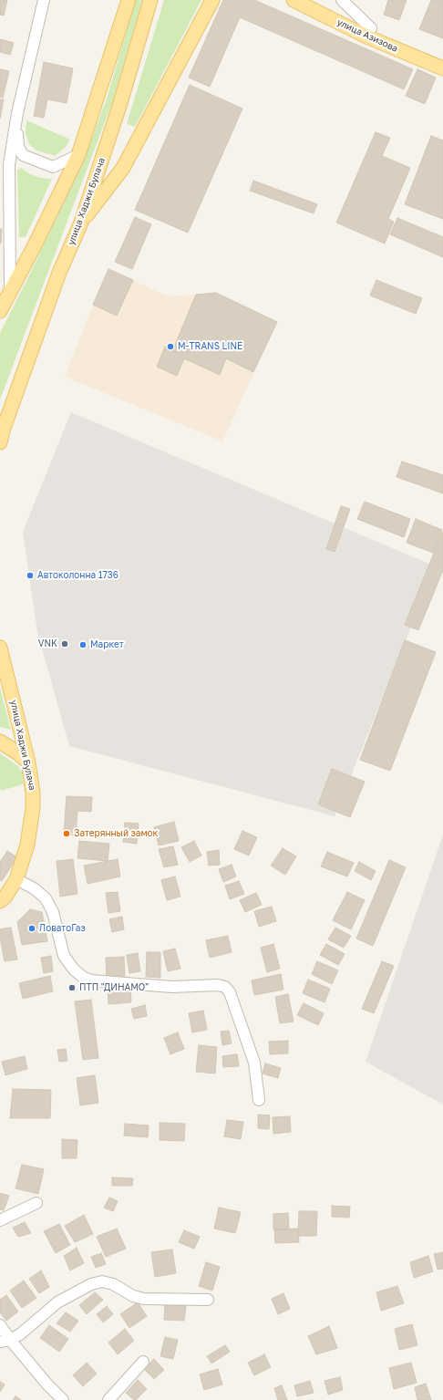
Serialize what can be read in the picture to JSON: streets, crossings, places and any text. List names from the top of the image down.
{
  "streets": {
    "main road": ["улица Азизова", "улица Хаджи Булача"]
  },
  "places": [
    "М-TRANS LINE",
    "Автоколонна 1736",
    "VNK",
    "Маркет",
    "Затерянный замок",
    "ЛоватоГаз",
    "ПТП \"ДИНАМО\""
  ]
}
